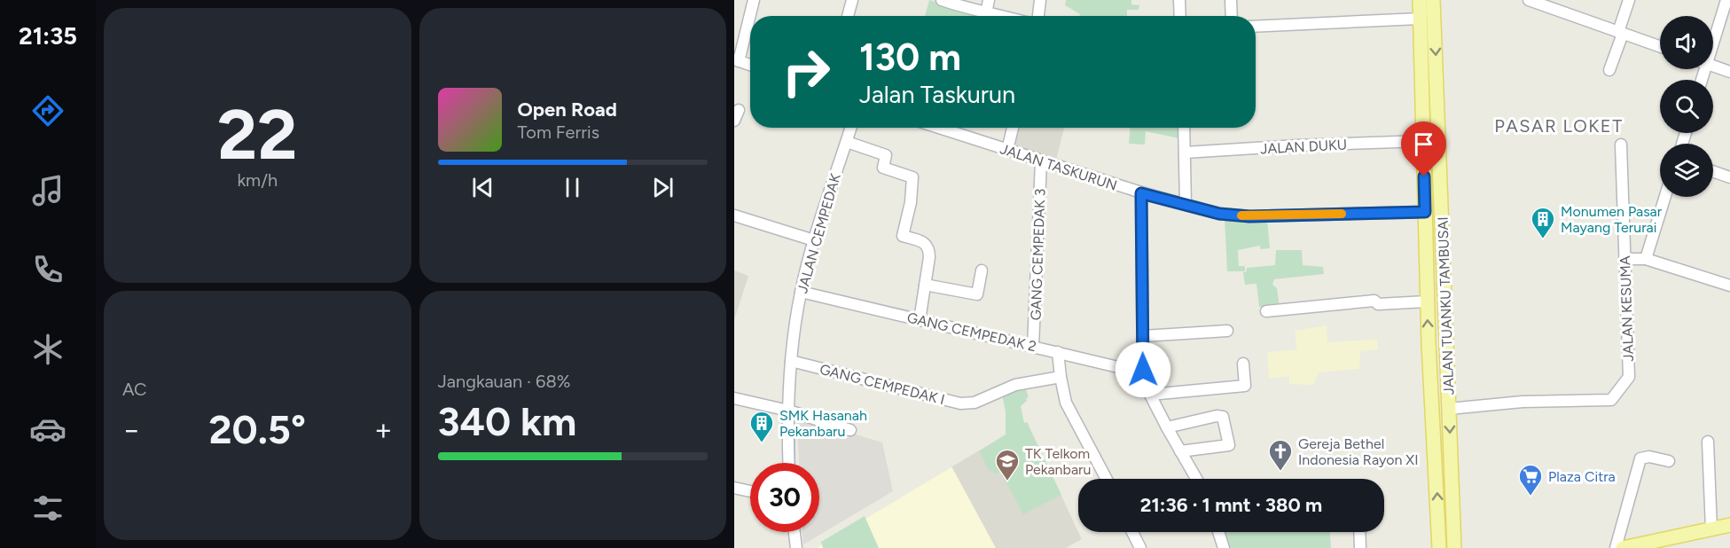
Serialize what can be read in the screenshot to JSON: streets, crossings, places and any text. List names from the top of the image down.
{
  "streets": {
    "main road": ["JALAN TUANKU TAMBUSAI"],
    "street": [
      "JALAN DUKU",
      "JALAN TASKURUN",
      "JALAN CEMPEDAK",
      "GANG CEMPEDAK 3",
      "JALAN KESUMA",
      "GANG CEMPEDAK 2",
      "GANG CEMPEDAK I"
    ]
  },
  "crossings": [
    ["JALAN DUKU", "JALAN TUANKU TAMBUSAI"],
    ["JALAN TASKURUN", "GANG CEMPEDAK 3"],
    ["JALAN TASKURUN", "JALAN TUANKU TAMBUSAI"],
    ["JALAN CEMPEDAK", "GANG CEMPEDAK 2"],
    ["JALAN CEMPEDAK", "GANG CEMPEDAK I"],
    ["GANG CEMPEDAK 3", "GANG CEMPEDAK 2"],
    ["JALAN TUANKU TAMBUSAI", "JALAN KESUMA"]
  ],
  "districts": ["PASAR LOKET"],
  "places": {
    "building": ["Monumen Pasar Mayang Terurai", "SMK Hasanah Pekanbaru"],
    "church": ["Gereja Bethel Indonesia Rayon XI"],
    "school or university": ["TK Telkom Pekanbaru"],
    "supermarket": ["Plaza Citra"]
  },
  "page": {
    "tabs": "21:35",
    "tile": [
      ["22", "km/h"],
      "AC",
      ["Jangkauan · 68%", "340 km"]
    ],
    "turn": ["130 m", "Jalan Taskurun"],
    "song": ["Open Road", "Tom Ferris"],
    "heat": ["−", "20.5°", "+"],
    "limit": "30",
    "trip": "21:36 · 1 mnt · 380 m"
  }
}
